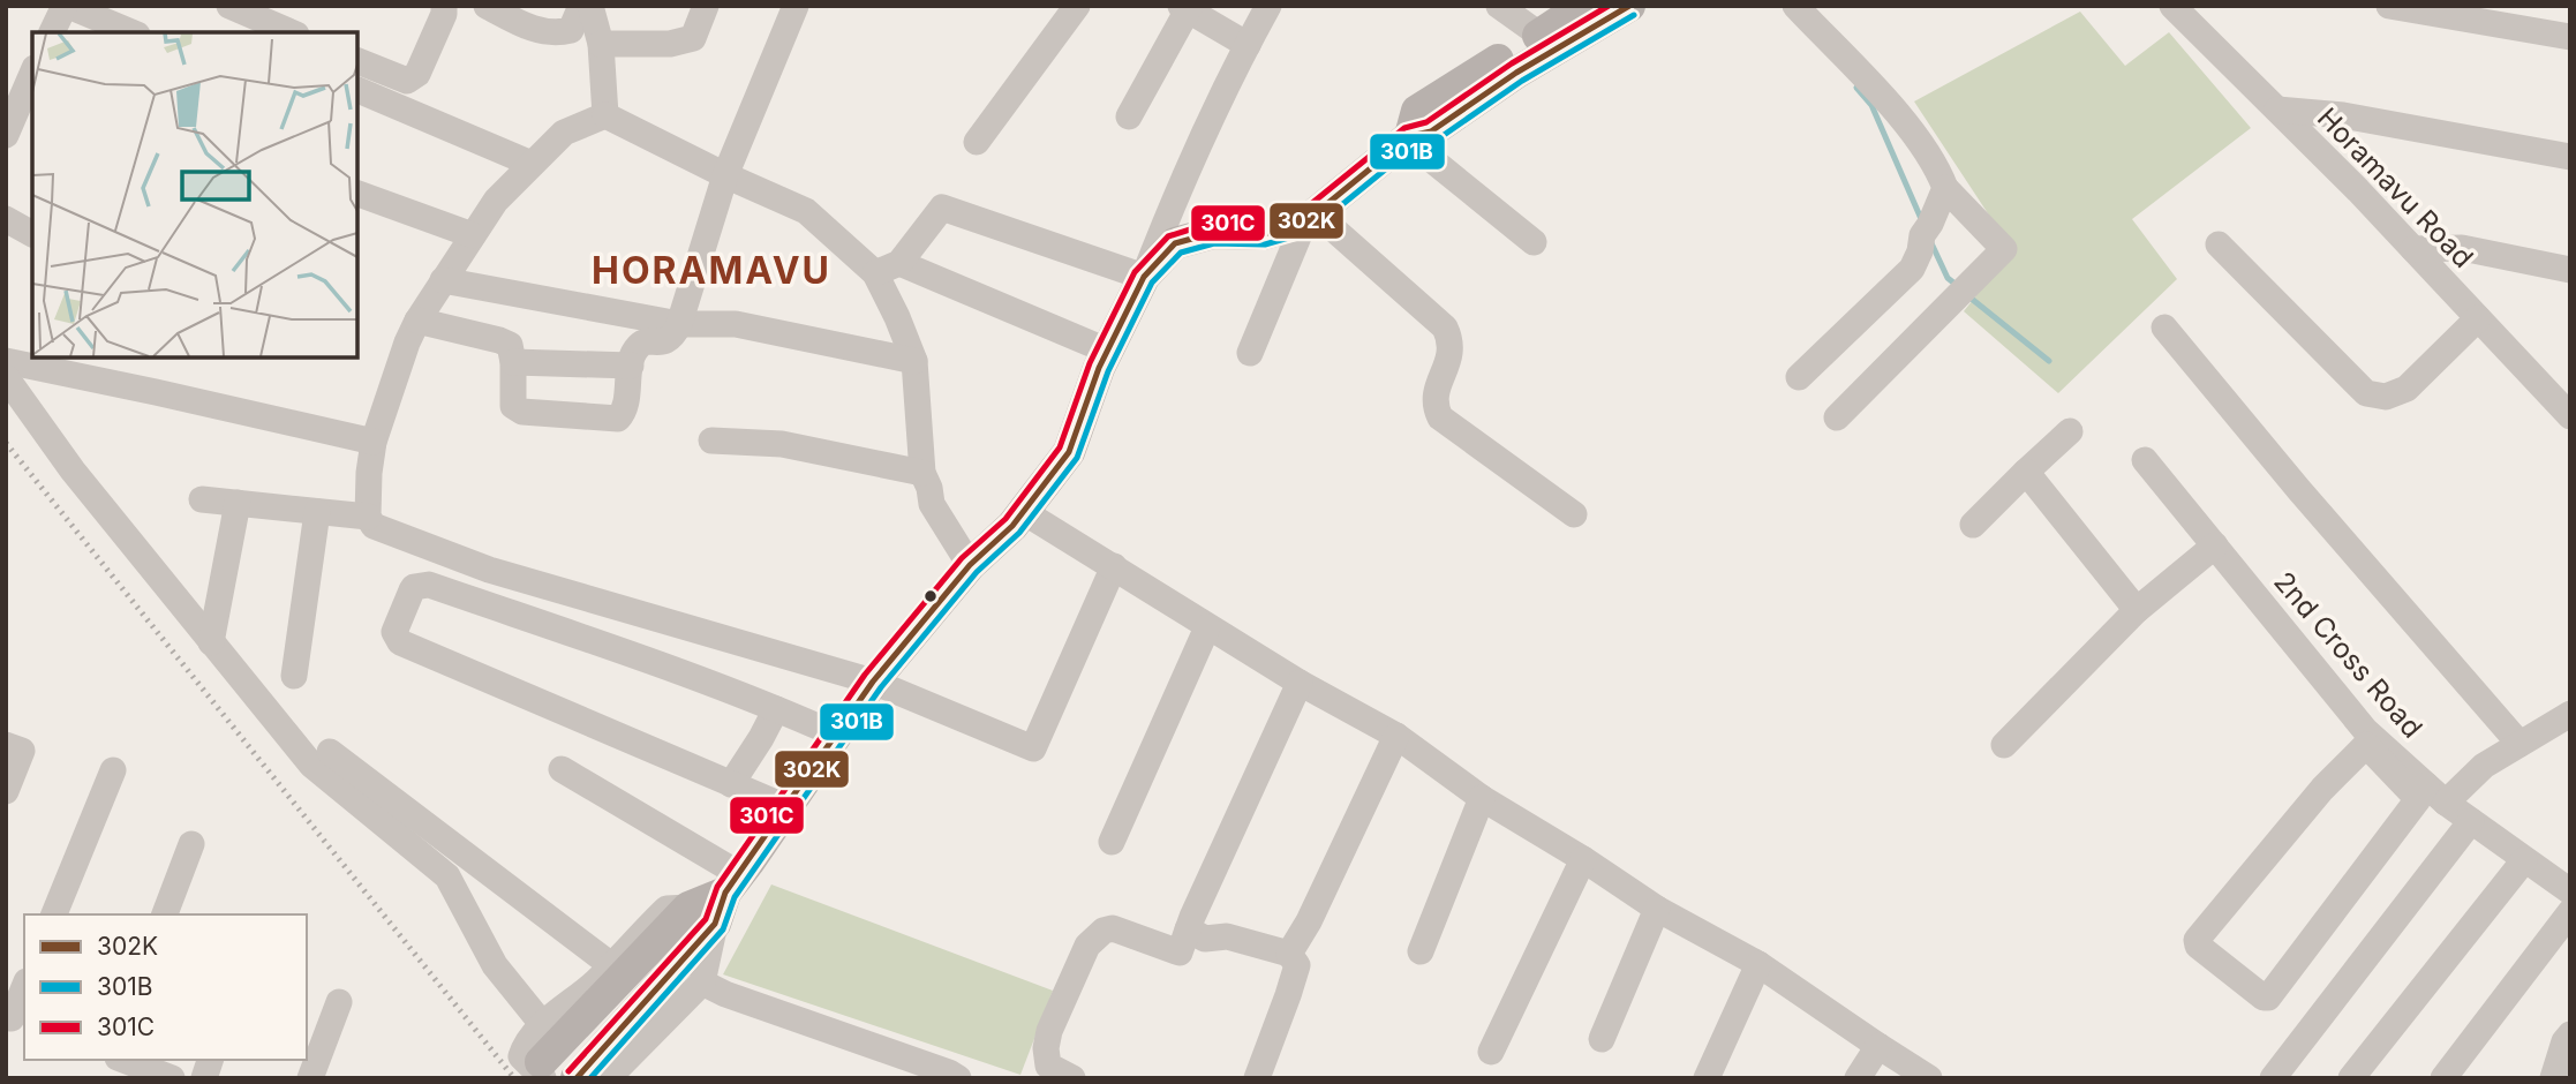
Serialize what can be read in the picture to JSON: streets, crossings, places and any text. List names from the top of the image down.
{
  "streets": {
    "street": ["Horamavu Road", "2nd Cross Road"]
  },
  "districts": ["HORAMAVU"],
  "lines": ["transit line 302K", "transit line 301C", "transit line 301B"],
  "legend": ["302K", "301B", "301C"]
}
